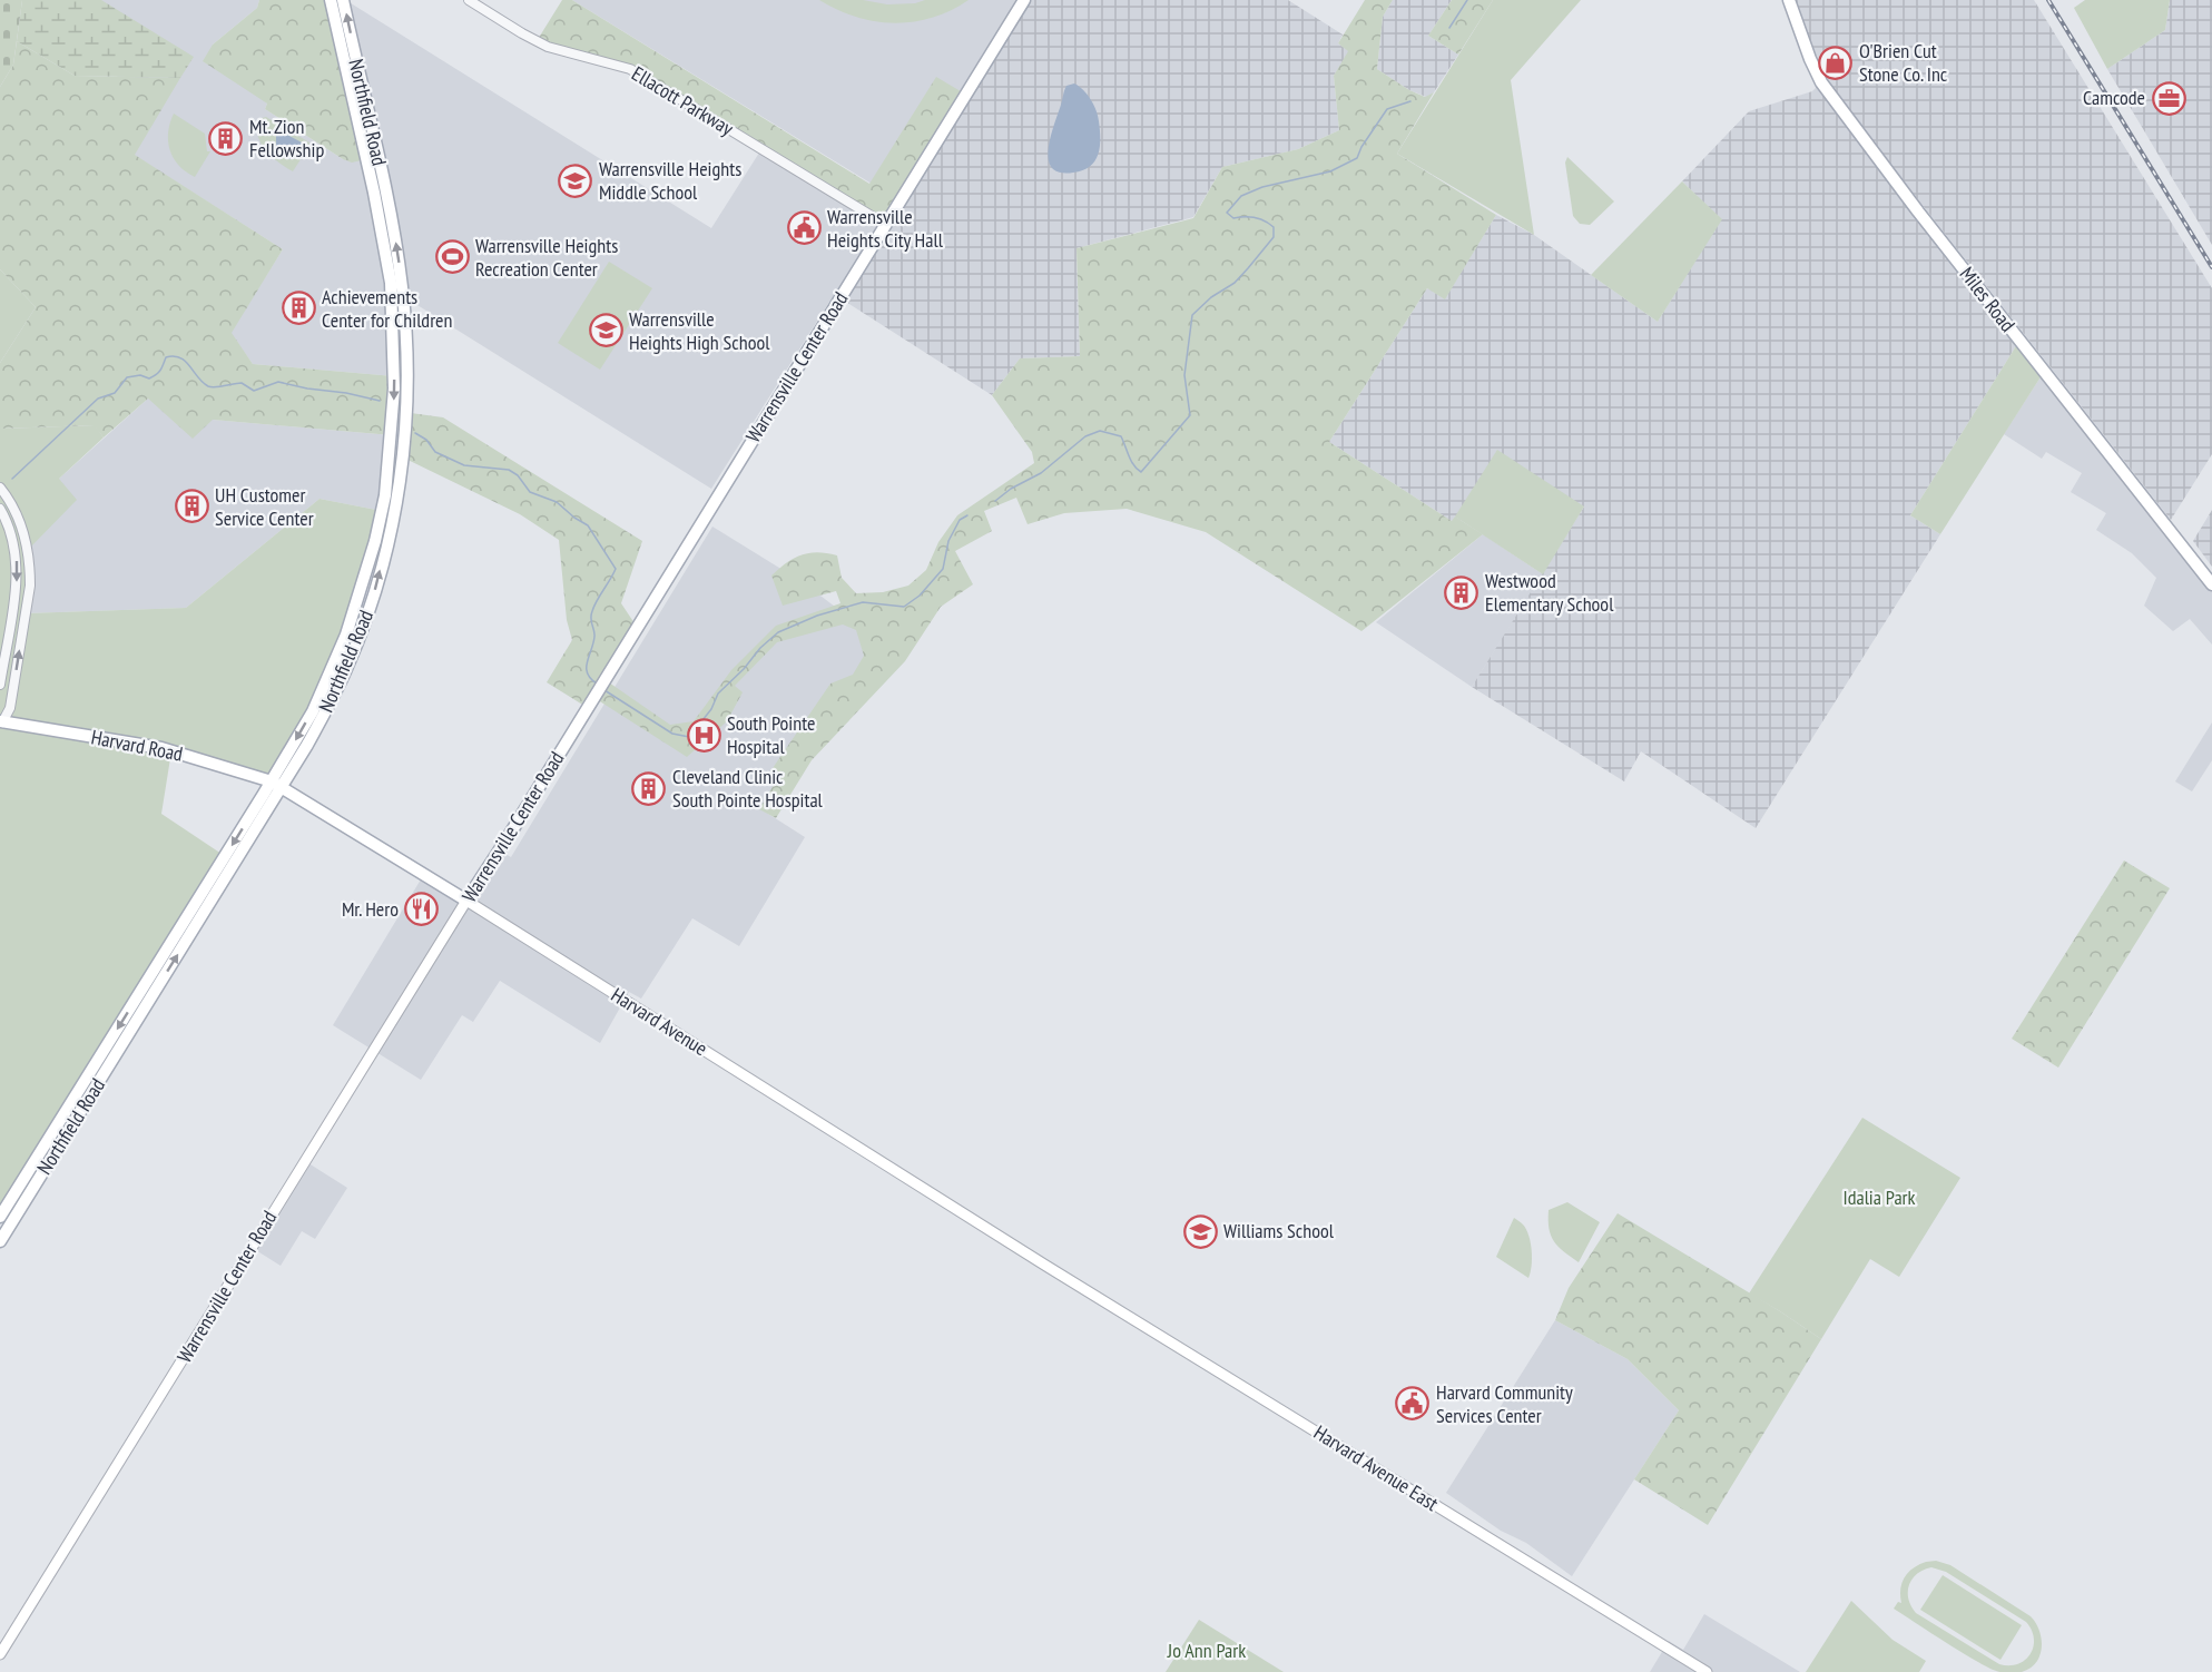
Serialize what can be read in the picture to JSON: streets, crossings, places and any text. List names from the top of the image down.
{
  "streets": {
    "main road": [
      "Northfield Road",
      "Miles Road",
      "Warrensville Center Road",
      "Harvard Road",
      "Harvard Avenue",
      "Harvard Avenue East"
    ],
    "street": ["Ellacott Parkway"]
  },
  "crossings": [
    ["Ellacott Parkway", "Warrensville Center Road"],
    ["Northfield Road", "Harvard Road"],
    ["Northfield Road", "Harvard Avenue"],
    ["Warrensville Center Road", "Harvard Avenue"],
    ["Harvard Road", "Harvard Avenue"],
    ["Harvard Avenue", "Harvard Avenue East"]
  ],
  "parks": ["Idalia Park", "Jo Ann Park"],
  "places": {
    "shop": ["O'Brien Cut Stone Co. Inc"],
    "office": ["Camcode"],
    "building": [
      "Mt. Zion Fellowship",
      "Achievements Center for Children",
      "UH Customer Service Center",
      "Westwood Elementary School",
      "Cleveland Clinic South Pointe Hospital"
    ],
    "school or university": ["Warrensville Heights Middle School", "Warrensville Heights High School", "Williams School"],
    "public building": ["Warrensville Heights City Hall", "Harvard Community Services Center"],
    "sports": ["Warrensville Heights Recreation Center"],
    "hospital": ["South Pointe Hospital"],
    "restaurant": ["Mr. Hero"]
  }
}
